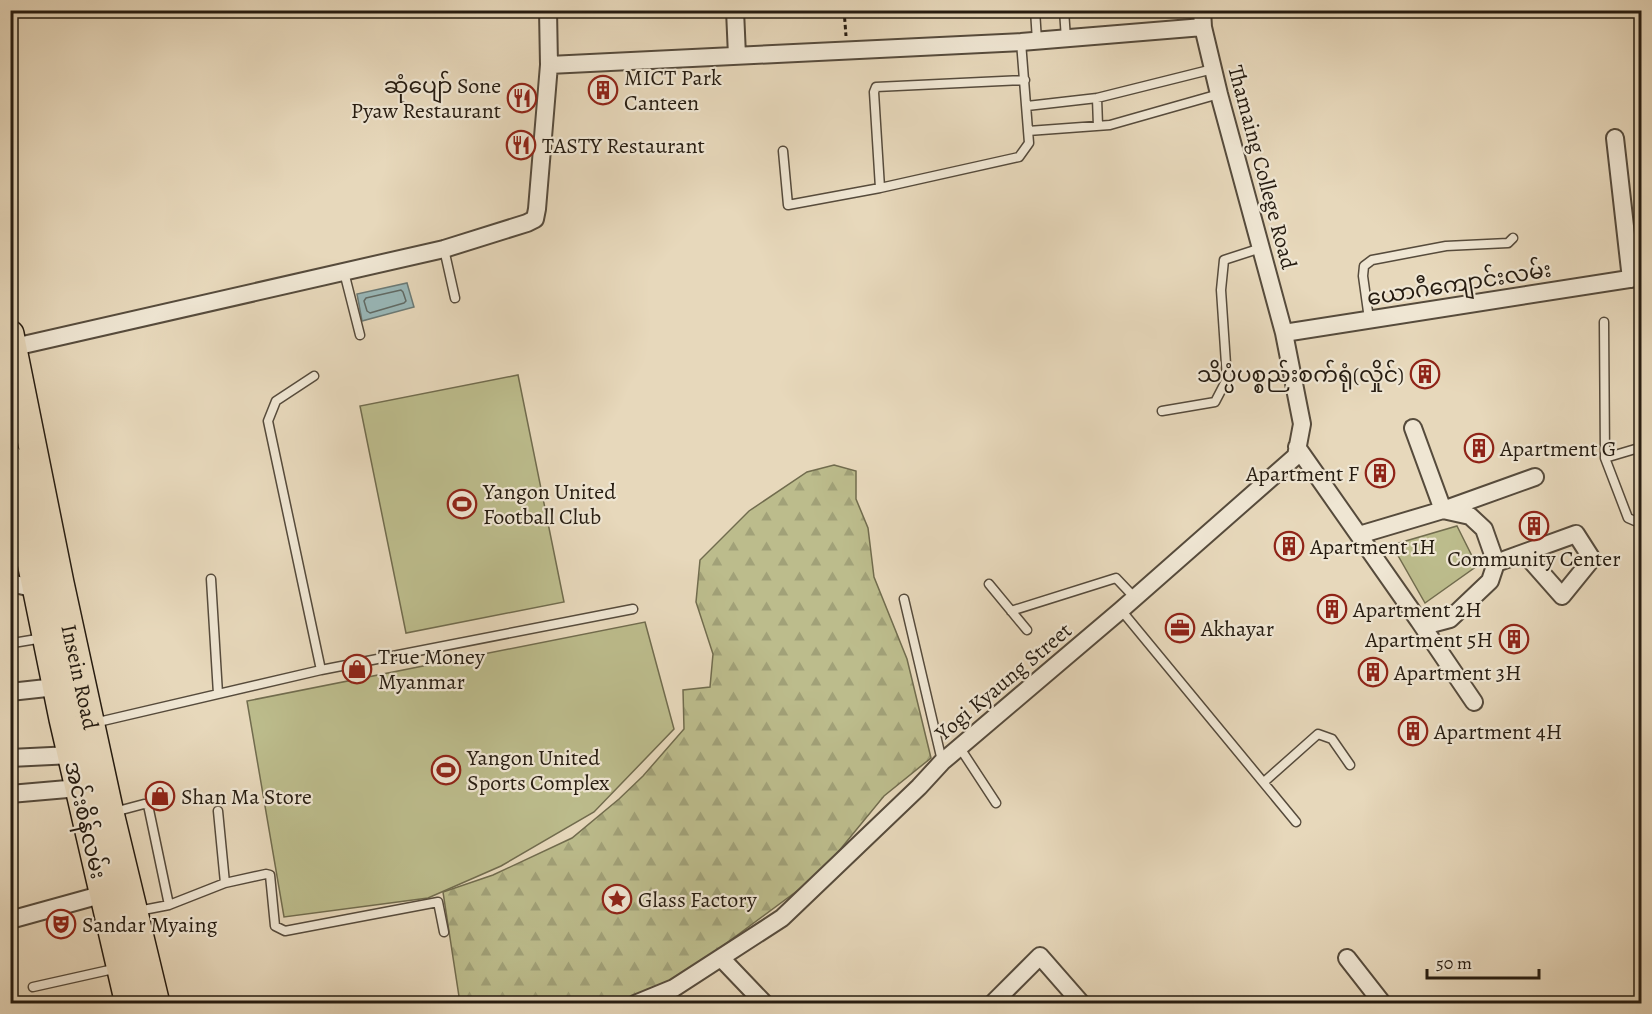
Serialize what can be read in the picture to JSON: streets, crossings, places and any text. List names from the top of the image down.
{
  "streets": {
    "main road": ["Insein Road", "အင်းစိန်လမ်း"],
    "street": ["Thamaing College Road", "ယောဂီကျောင်းလမ်း", "Yogi Kyaung Street"]
  },
  "crossings": [
    ["Thamaing College Road", "ယောဂီကျောင်းလမ်း"],
    ["Thamaing College Road", "Yogi Kyaung Street"],
    ["ယောဂီကျောင်းလမ်း", "Yogi Kyaung Street"],
    ["Insein Road", "အင်းစိန်လမ်း"]
  ],
  "places": {
    "building": [
      "MICT Park Canteen",
      "သိပ္ပံပစ္စည်းစက်ရုံ(လှိုင်)",
      "Apartment G",
      "Apartment F",
      "Community Center",
      "Apartment 1H",
      "Apartment 2H",
      "Apartment 5H",
      "Apartment 3H",
      "Apartment 4H"
    ],
    "restaurant": ["ဆုံပျော် Sone Pyaw Restaurant", "TASTY Restaurant"],
    "sports": ["Yangon United Football Club", "Yangon United Sports Complex"],
    "office": ["Akhayar"],
    "shop": ["True Money Myanmar", "Shan Ma Store"],
    "place": ["Glass Factory"],
    "theatre": ["Sandar Myaing"]
  },
  "scale_bar": "50 m"
}
